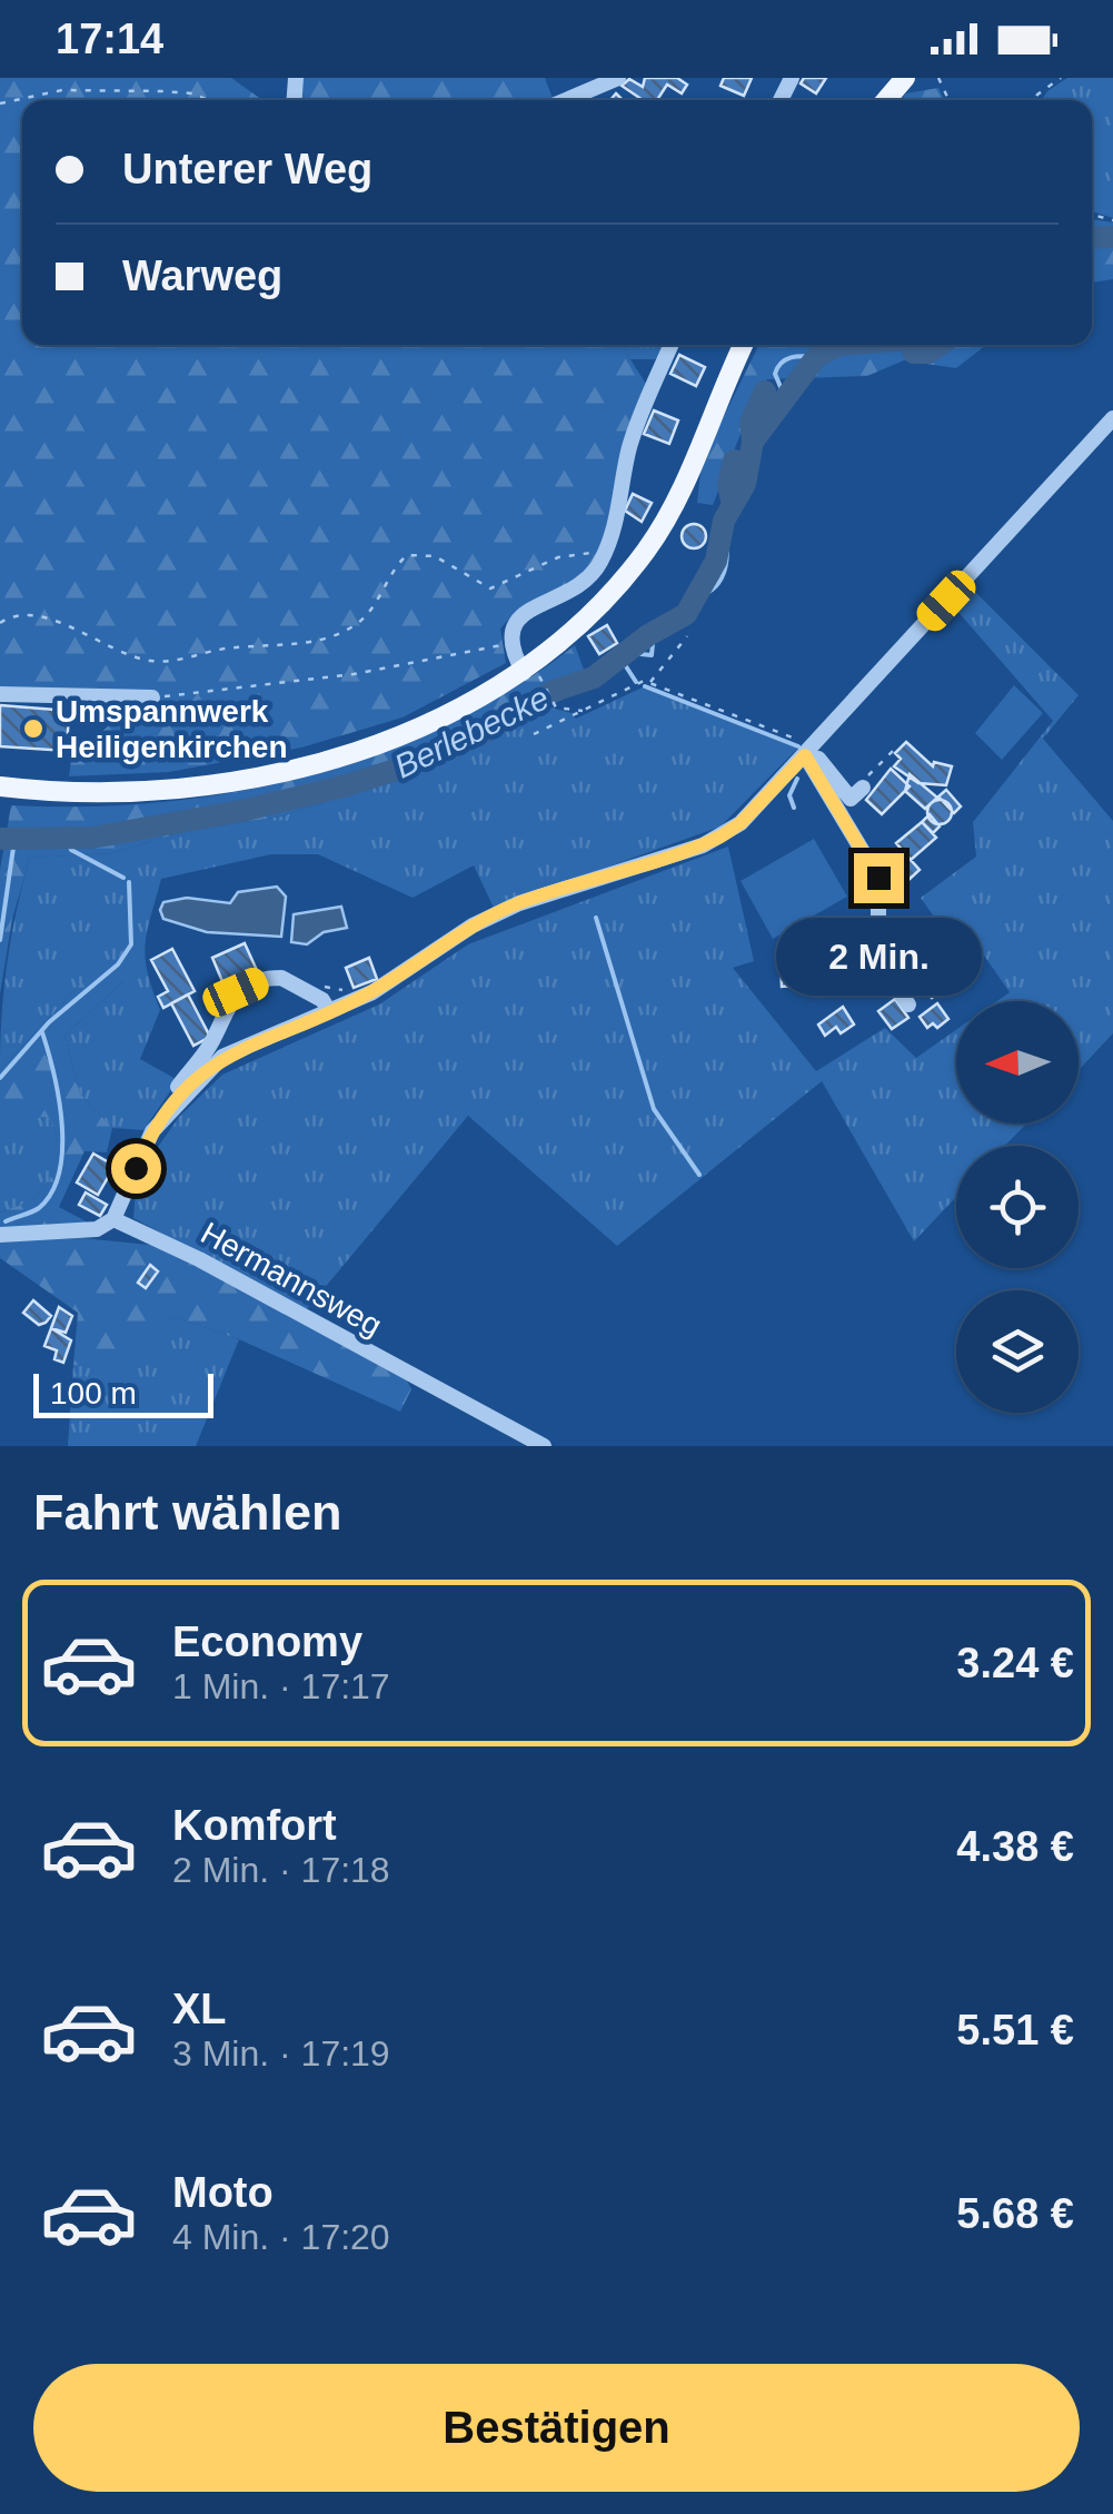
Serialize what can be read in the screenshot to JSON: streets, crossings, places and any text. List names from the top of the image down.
{
  "streets": {
    "street": ["Hermannsweg"]
  },
  "water": ["Berlebecke"],
  "places": ["Umspannwerk Heiligenkirchen"],
  "scale_bar": "100 m",
  "north": "left",
  "page": {
    "status": "17:14",
    "banner": ["Unterer Weg", "Warweg"],
    "bubble": "2 Min.",
    "scale": "100 m",
    "heading": "Fahrt wählen",
    "list": [
      {
        "name": "Economy",
        "note": "1 Min. · 17:17",
        "value": "3.24 €"
      },
      {
        "name": "Komfort",
        "note": "2 Min. · 17:18",
        "value": "4.38 €"
      },
      {
        "name": "XL",
        "note": "3 Min. · 17:19",
        "value": "5.51 €"
      },
      {
        "name": "Moto",
        "note": "4 Min. · 17:20",
        "value": "5.68 €"
      }
    ],
    "buttons": "Bestätigen"
  }
}
